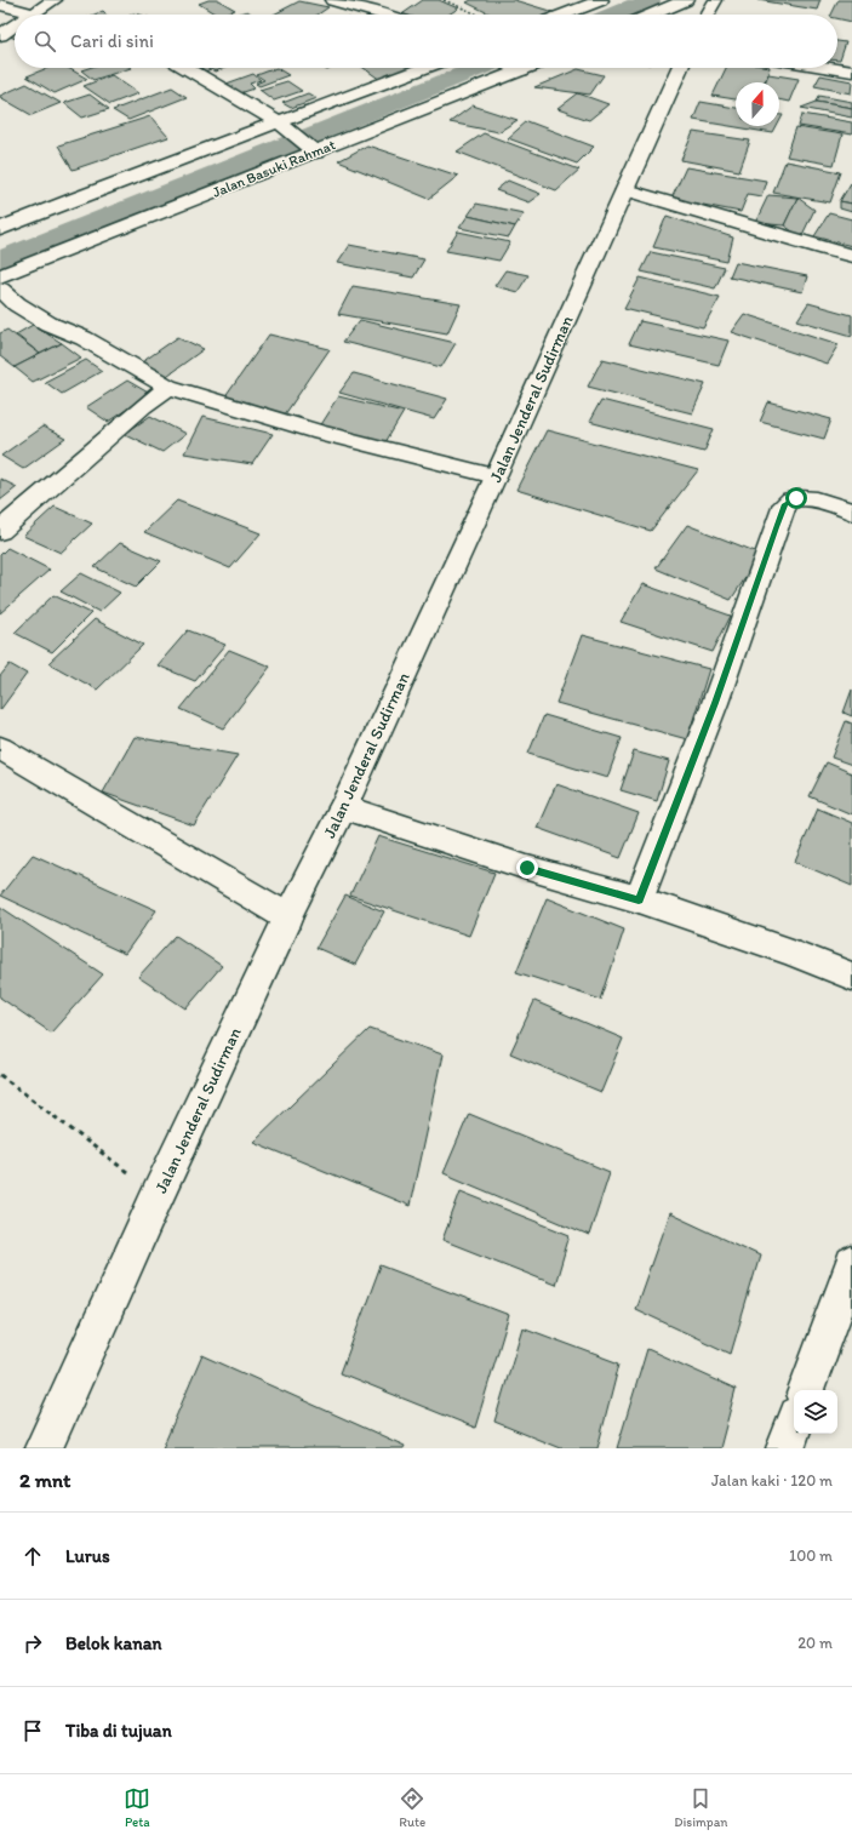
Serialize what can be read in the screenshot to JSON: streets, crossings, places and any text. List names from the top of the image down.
{
  "streets": {
    "main road": ["Jalan Basuki Rahmat", "Jalan Jenderal Sudirman"]
  },
  "north": "top",
  "page": {
    "search": "Cari di sini",
    "heading": ["2 mnt", "Jalan kaki · 120 m"],
    "list": [
      ["Lurus", "100 m"],
      ["Belok kanan", "20 m"],
      "Tiba di tujuan"
    ],
    "nav": ["Peta", "Rute", "Disimpan"]
  }
}
